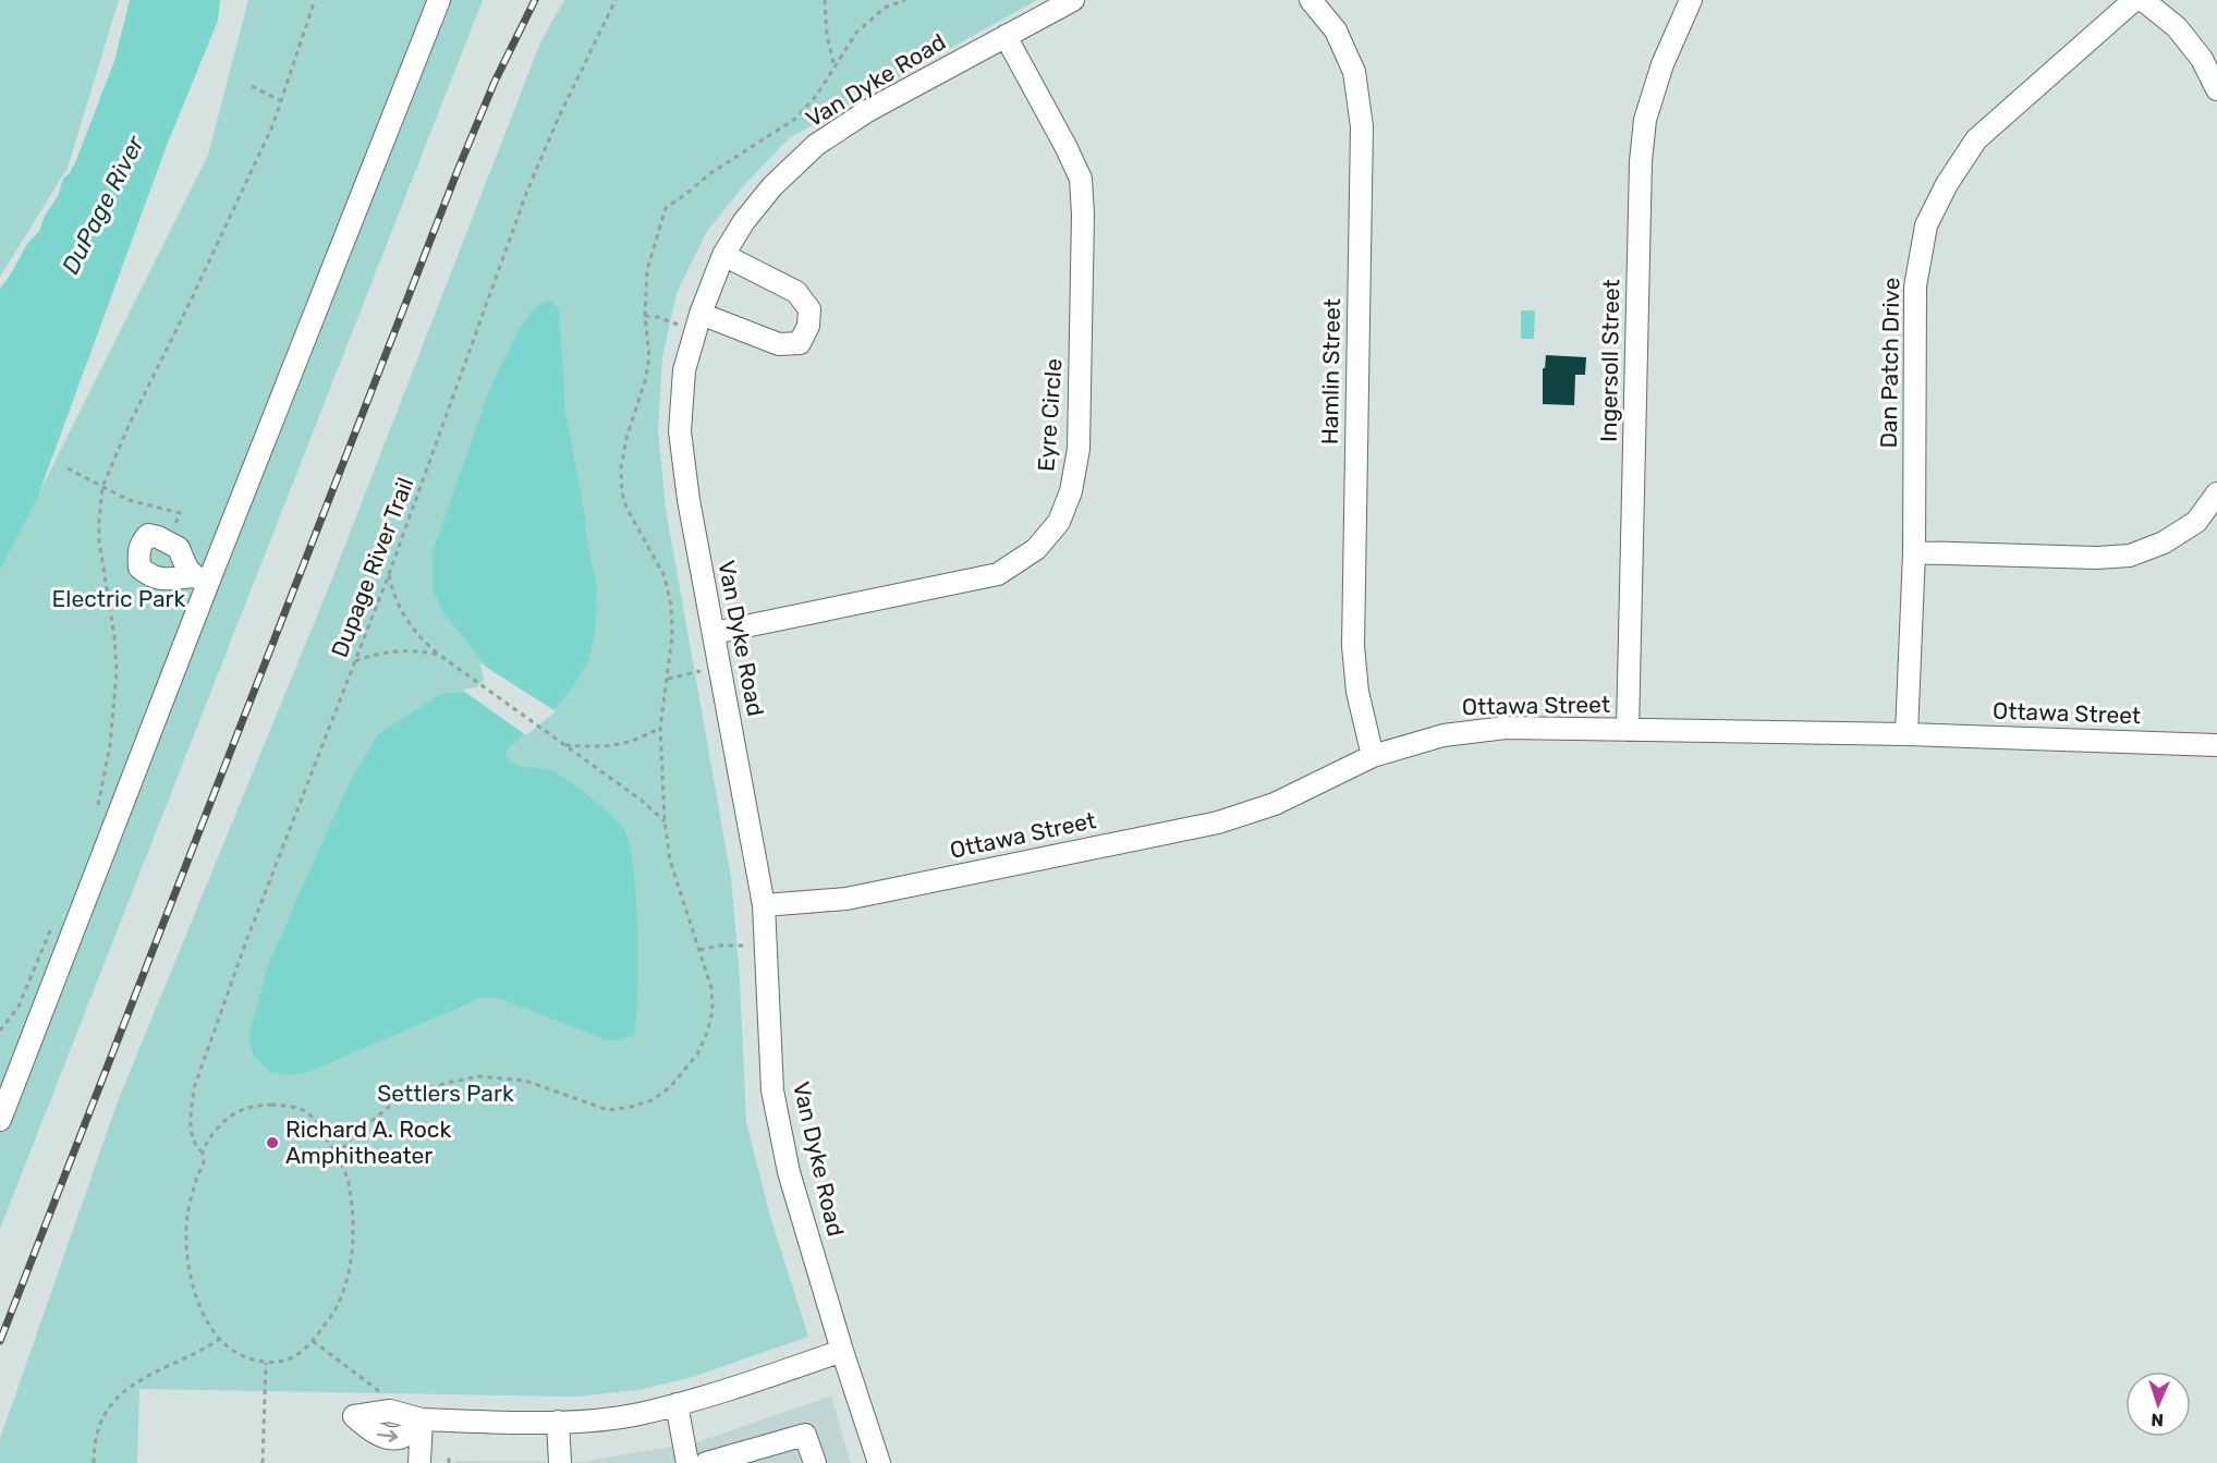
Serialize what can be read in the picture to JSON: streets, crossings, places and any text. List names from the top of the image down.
{
  "streets": {
    "street": [
      "Van Dyke Road",
      "Ingersoll Street",
      "Dan Patch Drive",
      "Hamlin Street",
      "Eyre Circle",
      "Ottawa Street"
    ],
    "path": ["Dupage River Trail"]
  },
  "crossings": [
    ["Van Dyke Road", "Eyre Circle"],
    ["Van Dyke Road", "Ottawa Street"],
    ["Ingersoll Street", "Ottawa Street"],
    ["Dan Patch Drive", "Ottawa Street"],
    ["Hamlin Street", "Ottawa Street"]
  ],
  "water": ["DuPage River"],
  "parks": ["Electric Park", "Settlers Park"],
  "places": ["Richard A. Rock Amphitheater"],
  "north": "bottom"
}
